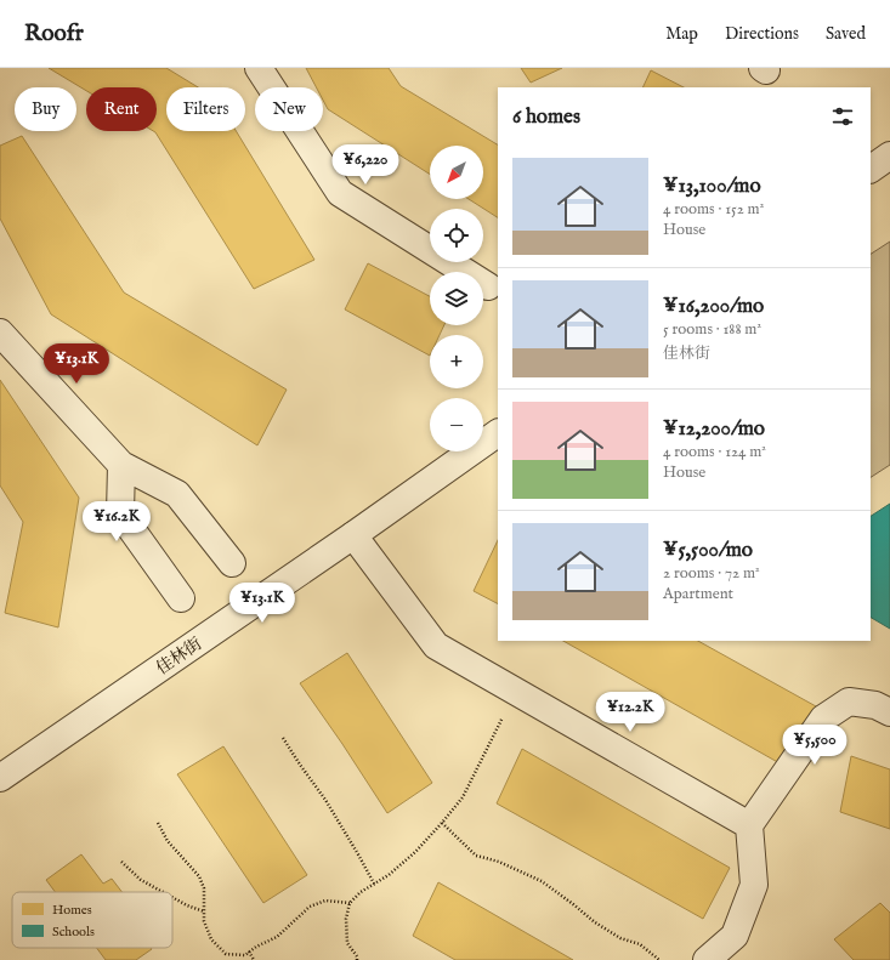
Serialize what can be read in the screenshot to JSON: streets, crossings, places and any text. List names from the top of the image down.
{
  "streets": {
    "street": ["佳林街"]
  },
  "legend": ["Homes", "Schools"],
  "north": "bottom left",
  "page": {
    "header": "Roofr",
    "nav": ["Map", "Directions", "Saved"],
    "chip": [
      "Buy",
      "Rent",
      "Filters",
      "New"
    ],
    "heading": "6 homes",
    "price": [
      "¥6,220",
      "¥13.1K",
      "¥16.2K",
      "¥13.1K",
      "¥12.2K",
      "¥5,500"
    ],
    "map_buttons": ["+", "−"],
    "list": [
      {
        "name": "¥13,100/mo",
        "note": "4 rooms · 152 m² · House"
      },
      {
        "name": "¥16,200/mo",
        "note": "5 rooms · 188 m² · 佳林街"
      },
      {
        "name": "¥12,200/mo",
        "note": "4 rooms · 124 m² · House"
      },
      {
        "name": "¥5,500/mo",
        "note": "2 rooms · 72 m² · Apartment"
      }
    ]
  }
}
